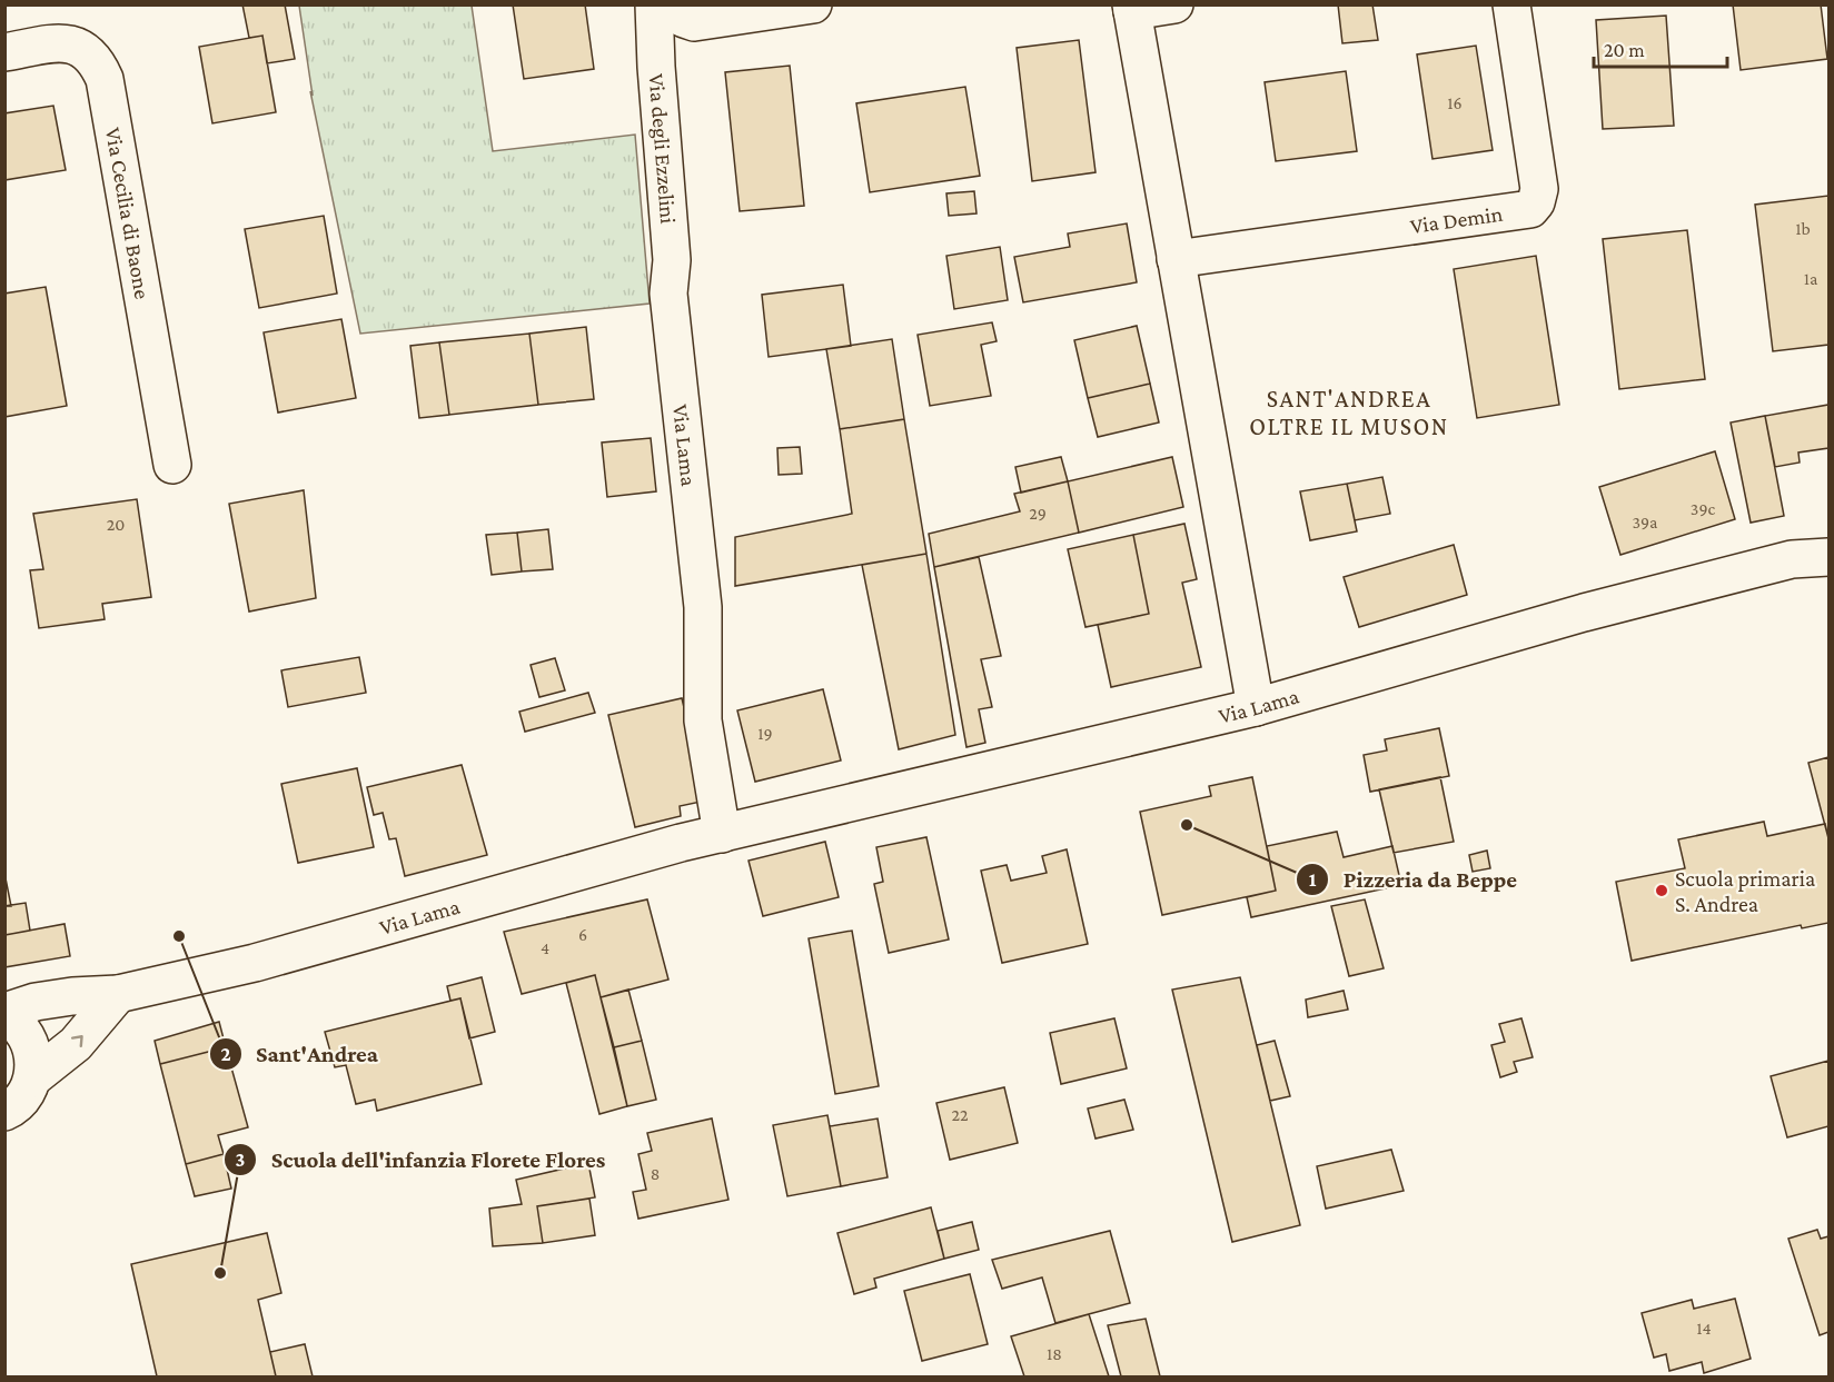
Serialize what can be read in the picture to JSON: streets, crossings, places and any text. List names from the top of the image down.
{
  "streets": {
    "street": [
      "Via degli Ezzelini",
      "Via Cecilia di Baone",
      "Via Demin",
      "Via Lama"
    ]
  },
  "crossings": [
    ["Via degli Ezzelini", "Via Lama"]
  ],
  "districts": ["SANT'ANDREA OLTRE IL MUSON"],
  "places": [
    "Pizzeria da Beppe",
    "Scuola primaria S. Andrea",
    "Sant'Andrea",
    "Scuola dell'infanzia Florete Flores"
  ],
  "house_numbers": [
    "16",
    "1b",
    "1a",
    "39c",
    "29",
    "39a",
    "20",
    "19",
    "6",
    "4",
    "22",
    "8",
    "14",
    "18"
  ],
  "scale_bar": "20 m"
}
